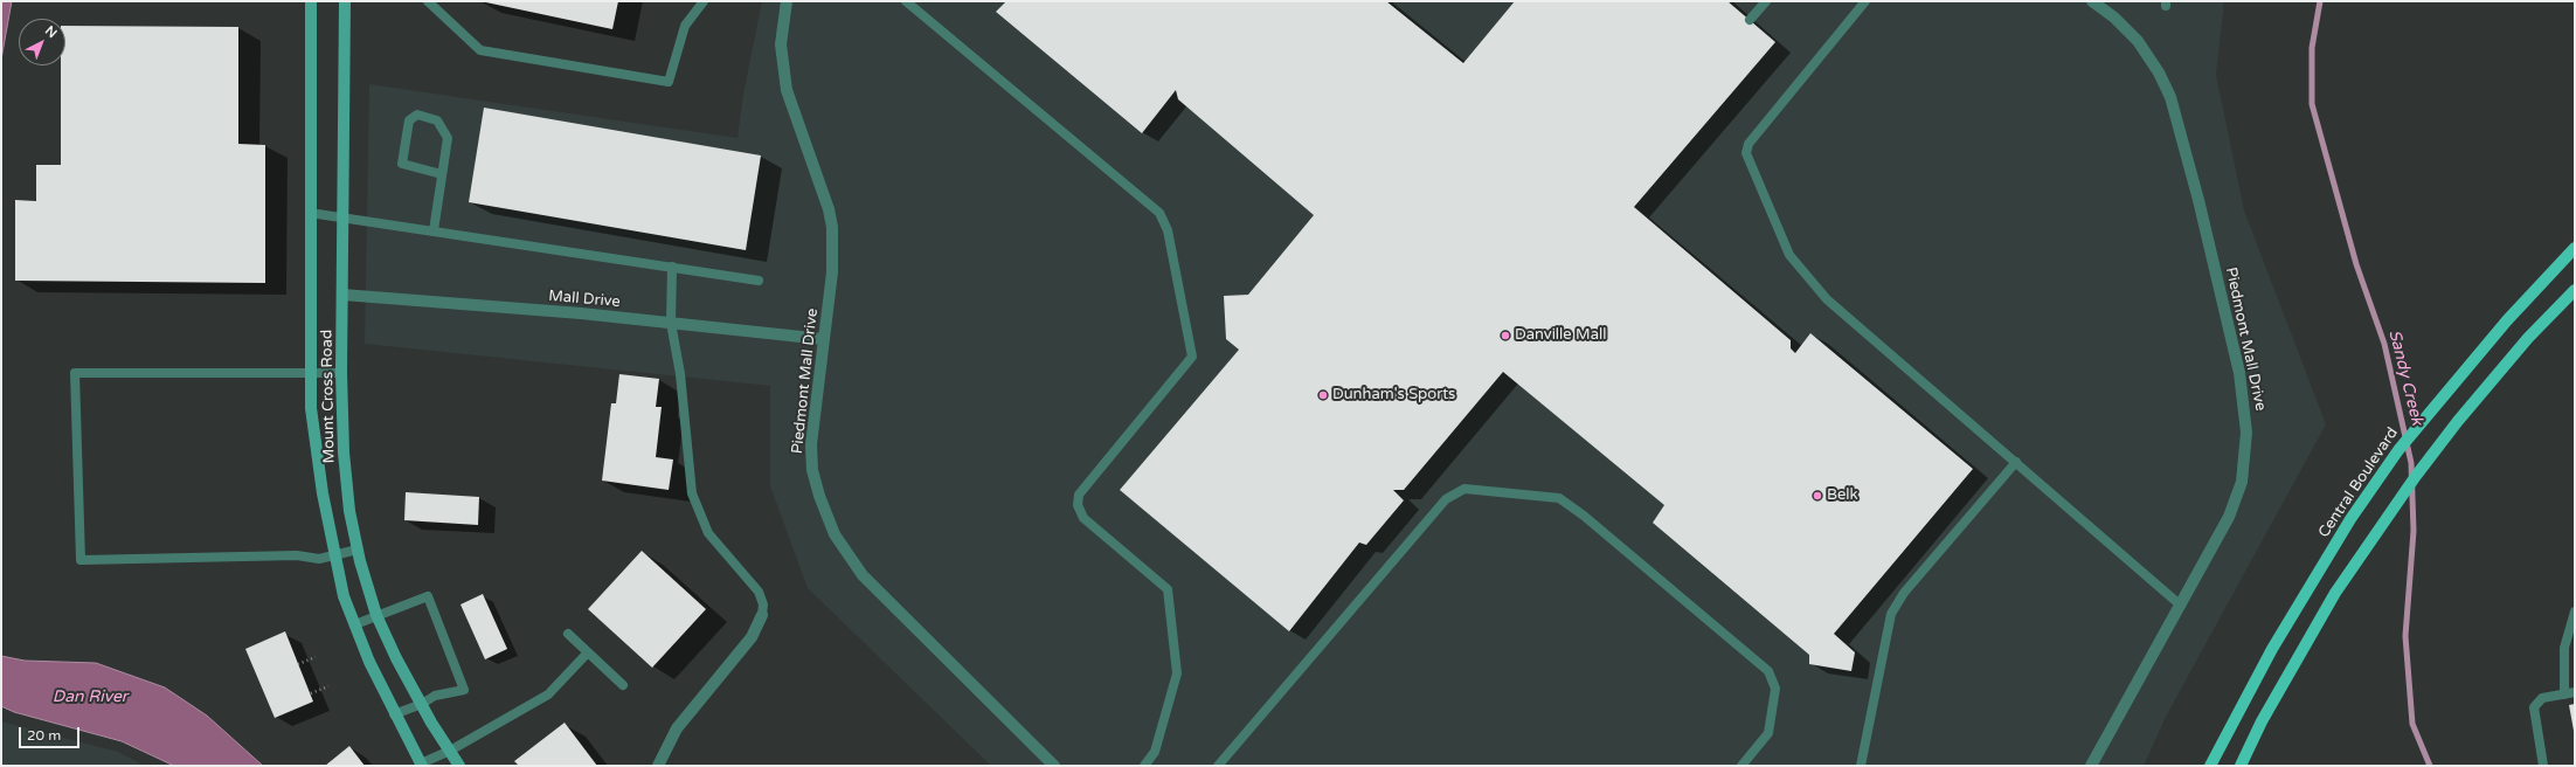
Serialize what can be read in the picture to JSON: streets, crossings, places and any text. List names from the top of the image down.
{
  "streets": {
    "main road": ["Mount Cross Road", "Central Boulevard"],
    "street": ["Mall Drive", "Piedmont Mall Drive"]
  },
  "crossings": [
    ["Mall Drive", "Piedmont Mall Drive"],
    ["Mall Drive", "Mount Cross Road"]
  ],
  "water": ["Sandy Creek", "Dan River"],
  "places": ["Danville Mall", "Dunham's Sports", "Belk"],
  "scale_bar": "20 m",
  "north": "top right"
}
